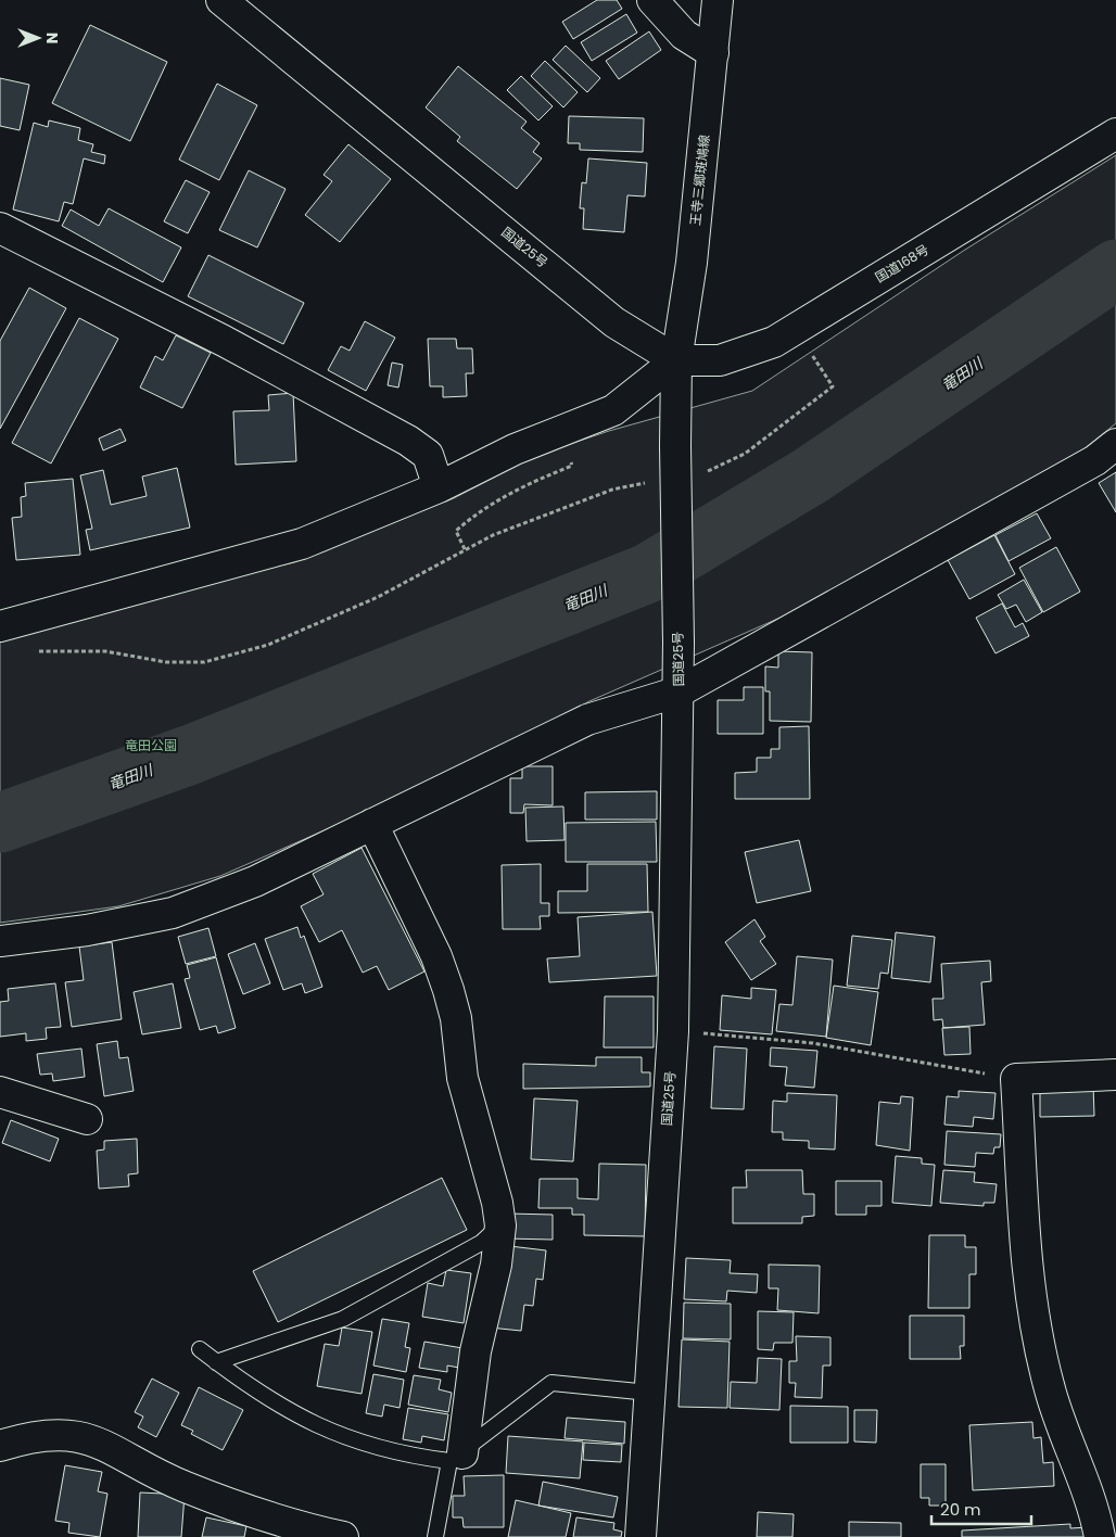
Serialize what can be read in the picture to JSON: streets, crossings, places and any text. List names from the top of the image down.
{
  "streets": {
    "main road": ["王寺三郷斑鳩線", "国道25号", "国道168号"]
  },
  "crossings": [
    ["王寺三郷斑鳩線", "国道25号"],
    ["王寺三郷斑鳩線", "国道168号"],
    ["国道25号", "国道168号"]
  ],
  "water": ["竜田川"],
  "parks": ["竜田公園"],
  "scale_bar": "20 m",
  "north": "right"
}
